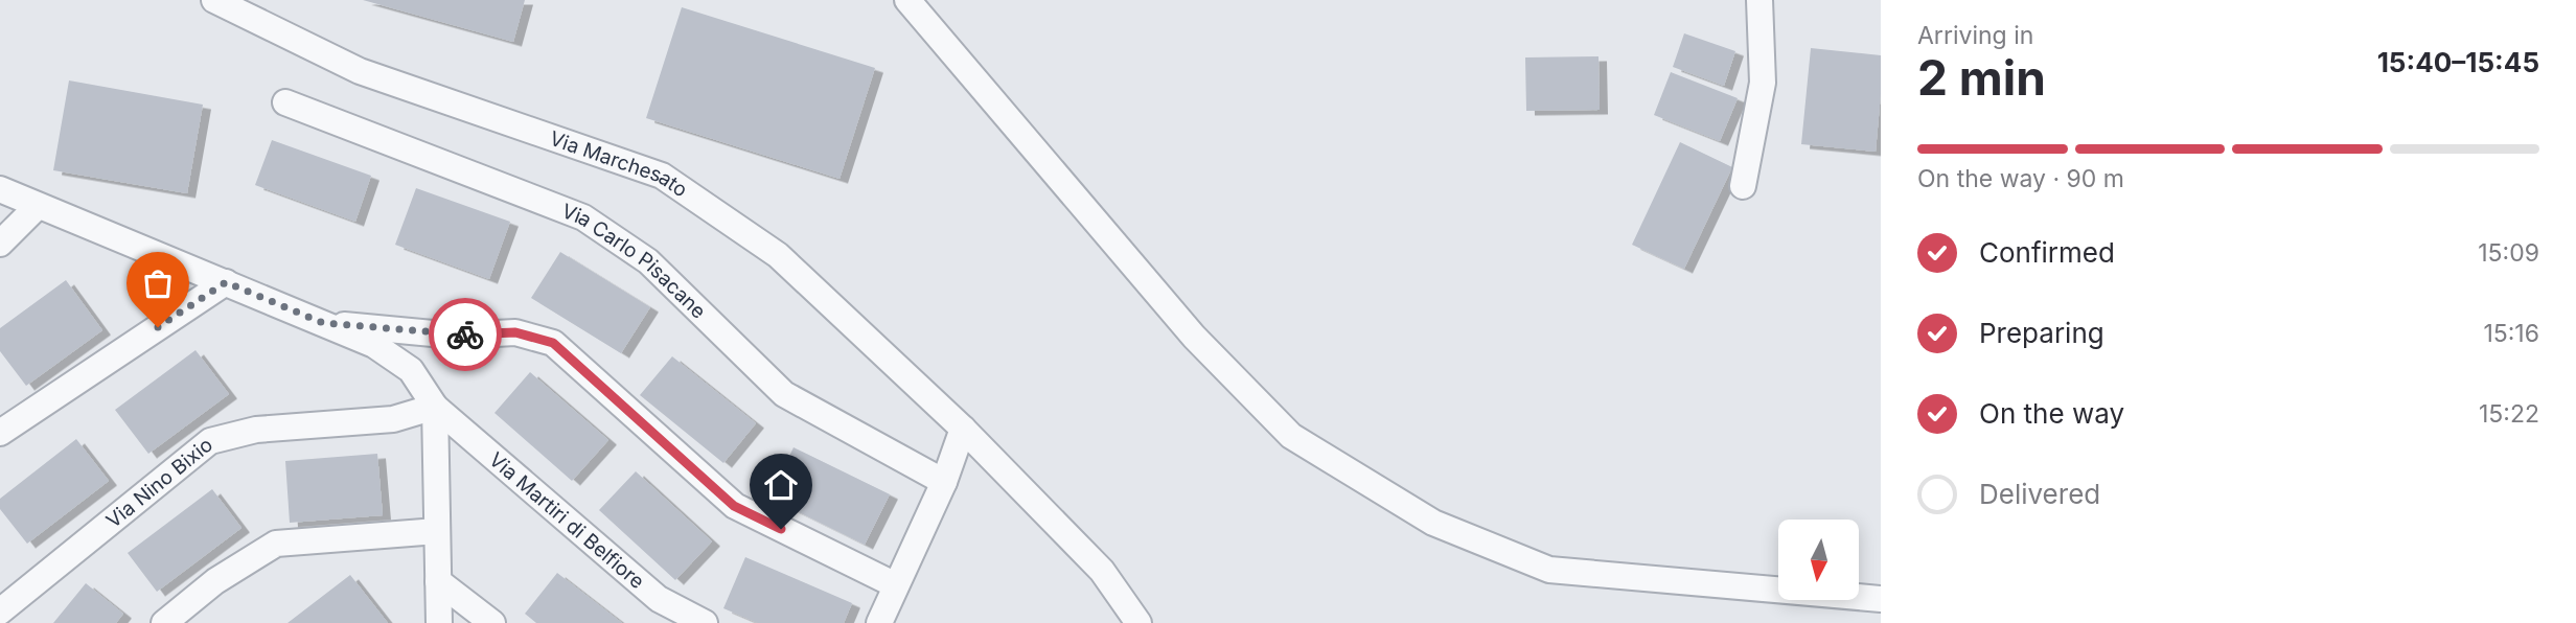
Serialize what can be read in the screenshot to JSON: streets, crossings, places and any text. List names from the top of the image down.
{
  "streets": {
    "street": [
      "Via Marchesato",
      "Via Carlo Pisacane",
      "Via Nino Bixio",
      "Via Martiri di Belfiore"
    ]
  },
  "crossings": [
    ["Via Nino Bixio", "Via Martiri di Belfiore"]
  ],
  "north": "bottom",
  "page": {
    "heading": ["2 min", "Arriving in", "15:40–15:45"],
    "bar": "On the way · 90 m",
    "list": [
      ["Confirmed", "15:09"],
      ["Preparing", "15:16"],
      ["On the way", "15:22"],
      "Delivered"
    ]
  }
}
